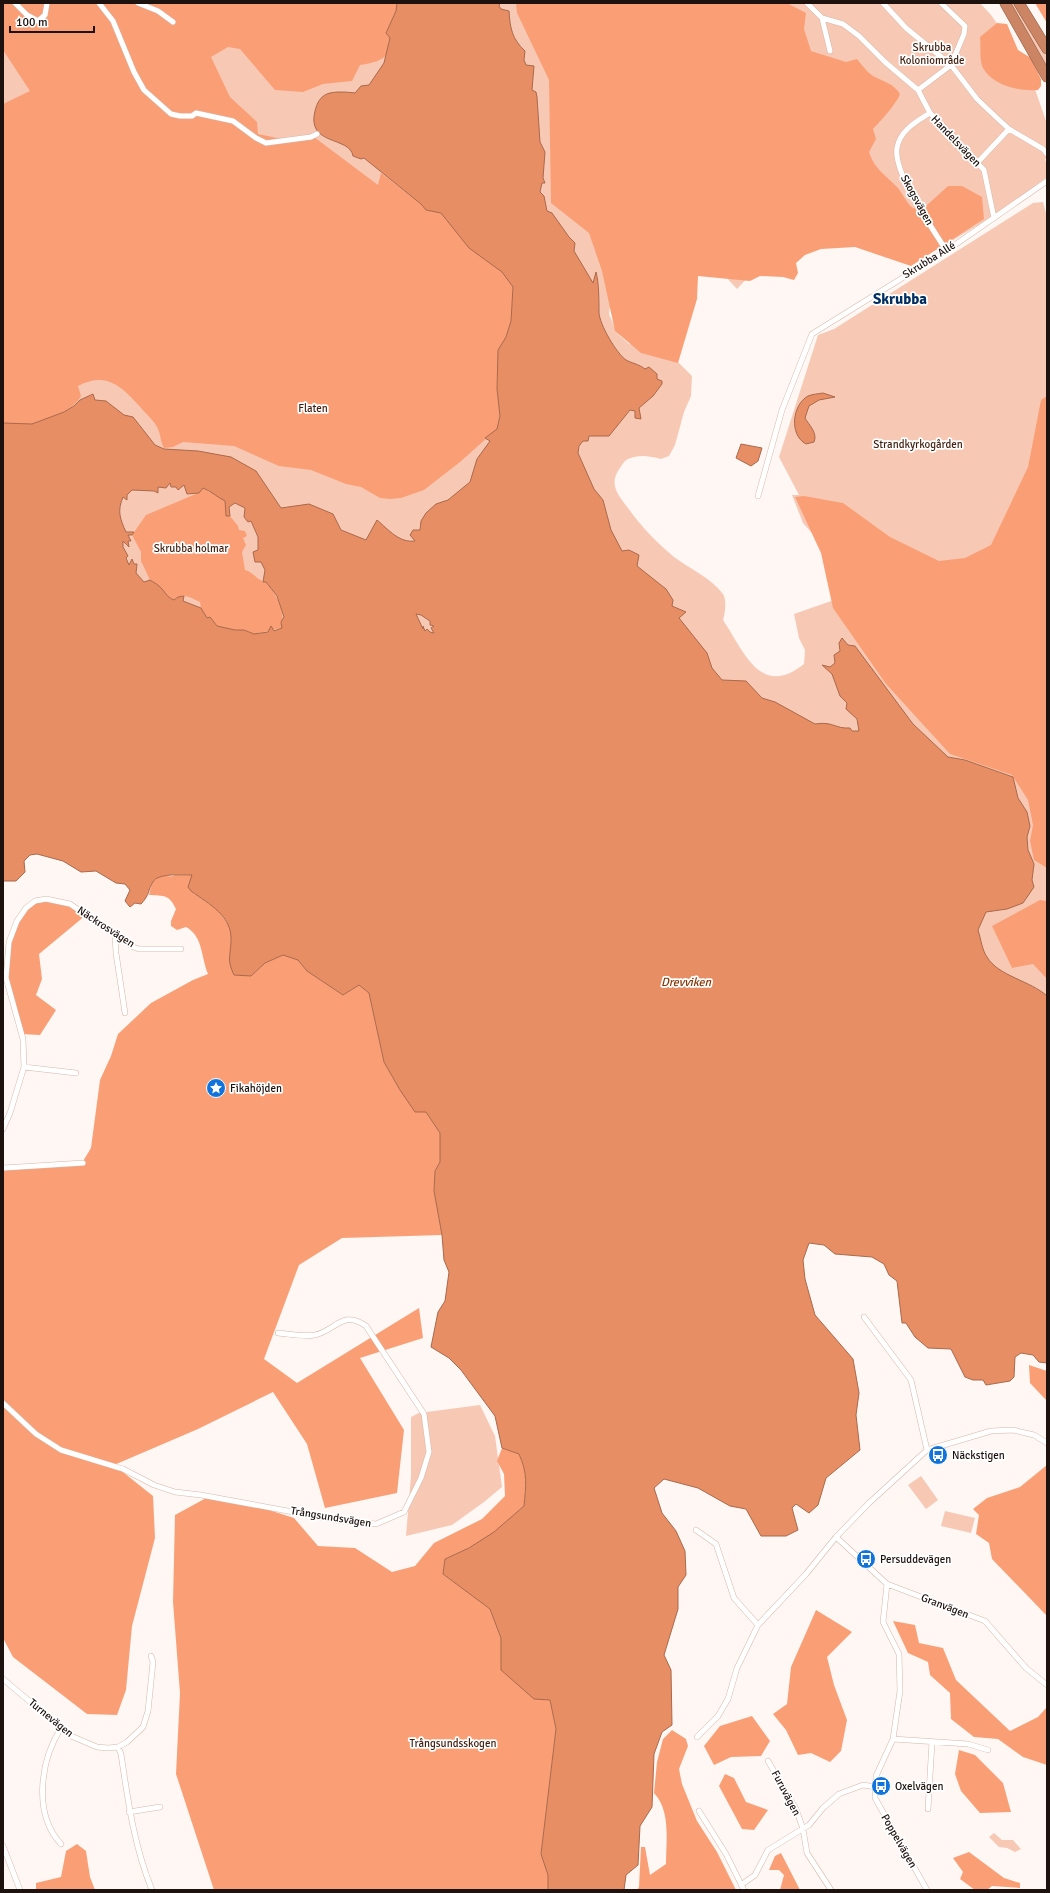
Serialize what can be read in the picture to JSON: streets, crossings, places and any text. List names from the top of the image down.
{
  "streets": {
    "street": [
      "Handelsvägen",
      "Skogsvägen",
      "Skrubba Allé",
      "Näckrosvägen",
      "Trångsundsvägen",
      "Granvägen",
      "Turnevägen",
      "Furuvägen",
      "Poppelvägen"
    ]
  },
  "crossings": [
    ["Handelsvägen", "Skogsvägen"],
    ["Handelsvägen", "Skrubba Allé"],
    ["Skogsvägen", "Skrubba Allé"],
    ["Granvägen", "Poppelvägen"]
  ],
  "districts": ["Skrubba"],
  "water": ["Drevviken"],
  "parks": [
    "Skrubba Koloniområde",
    "Flaten",
    "Strandkyrkogården",
    "Skrubba holmar",
    "Trångsundsskogen"
  ],
  "places": {
    "place": ["Fikahöjden"],
    "bus stop": ["Näckstigen", "Persuddevägen", "Oxelvägen"]
  },
  "scale_bar": "100 m"
}
